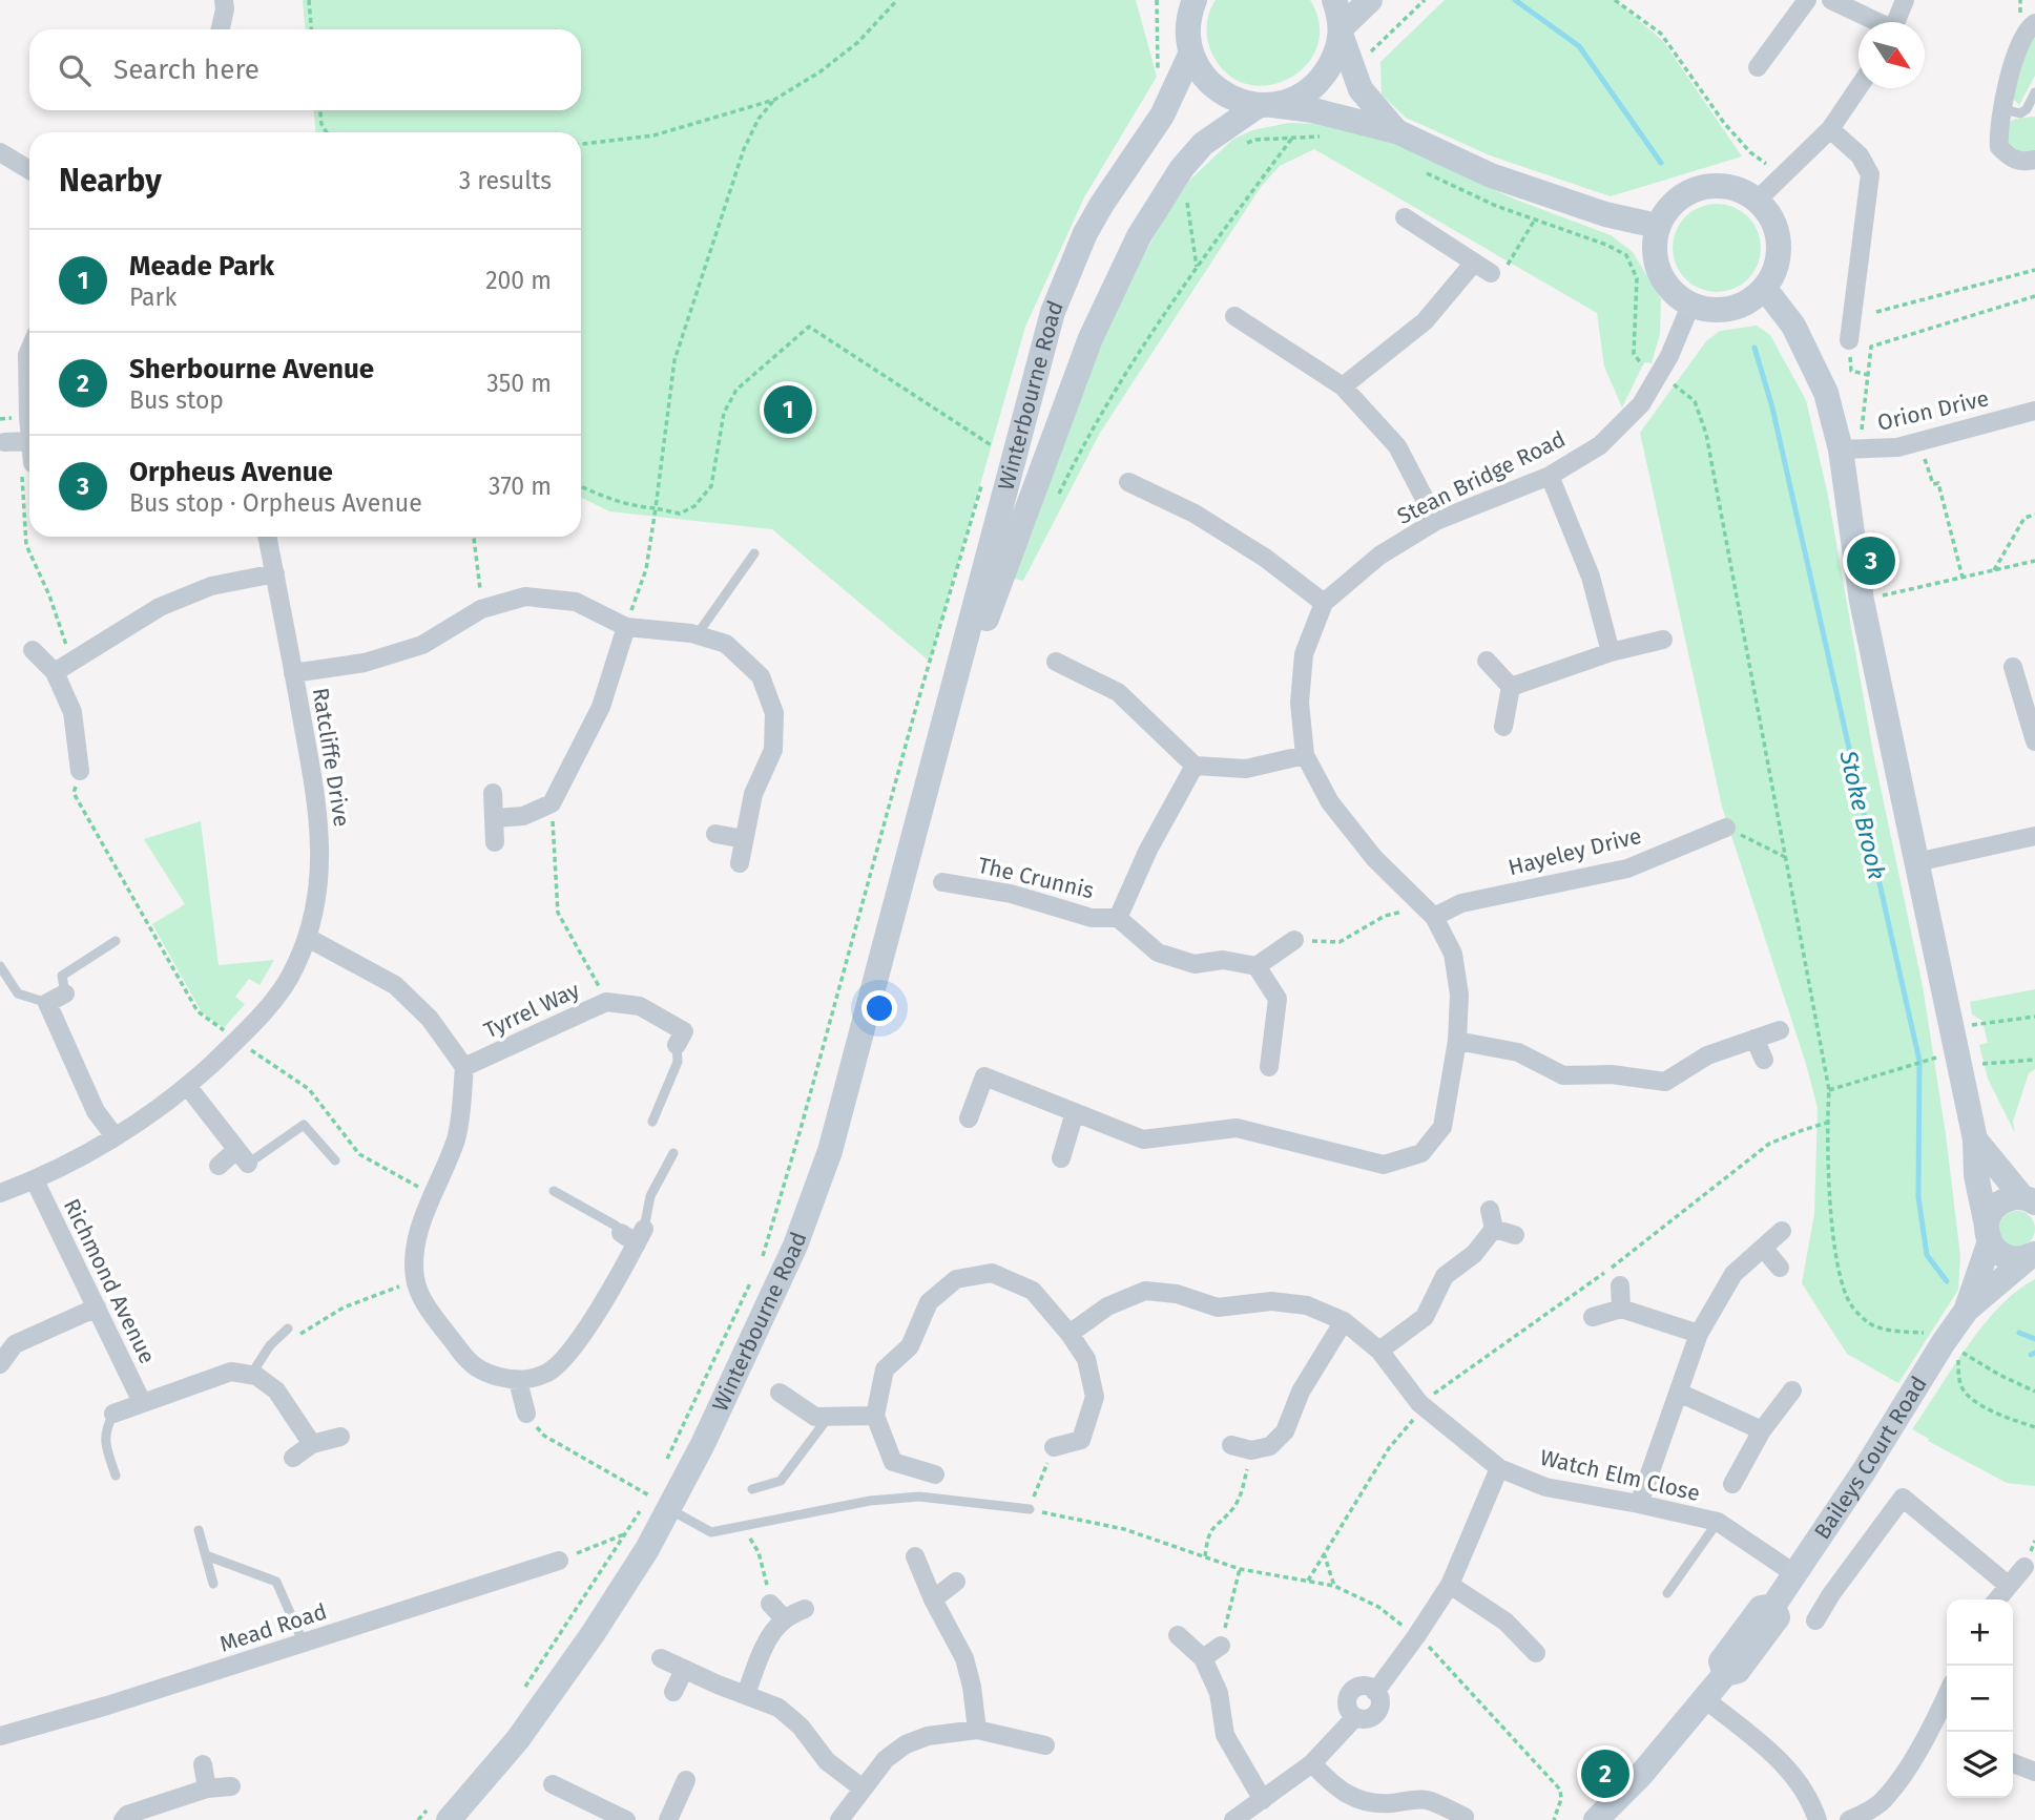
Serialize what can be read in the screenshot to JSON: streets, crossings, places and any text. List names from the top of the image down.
{
  "streets": {
    "main road": ["Winterbourne Road", "Baileys Court Road"],
    "street": [
      "Orion Drive",
      "Stean Bridge Road",
      "Ratcliffe Drive",
      "Hayeley Drive",
      "The Crunnis",
      "Tyrrel Way",
      "Richmond Avenue",
      "Watch Elm Close",
      "Mead Road"
    ]
  },
  "crossings": [
    ["Stean Bridge Road", "Hayeley Drive"],
    ["Ratcliffe Drive", "Richmond Avenue"],
    ["Baileys Court Road", "Watch Elm Close"]
  ],
  "water": ["Stoke Brook"],
  "north": "bottom right",
  "page": {
    "search": "Search here",
    "heading": ["Nearby", "3 results"],
    "list": [
      {
        "mark": "1",
        "name": "Meade Park",
        "note": "Park",
        "value": "200 m"
      },
      {
        "mark": "2",
        "name": "Sherbourne Avenue",
        "note": "Bus stop",
        "value": "350 m"
      },
      {
        "mark": "3",
        "name": "Orpheus Avenue",
        "note": "Bus stop · Orpheus Avenue",
        "value": "370 m"
      }
    ],
    "pins": ["1", "3", "2"],
    "map_buttons": ["+", "−"]
  }
}
